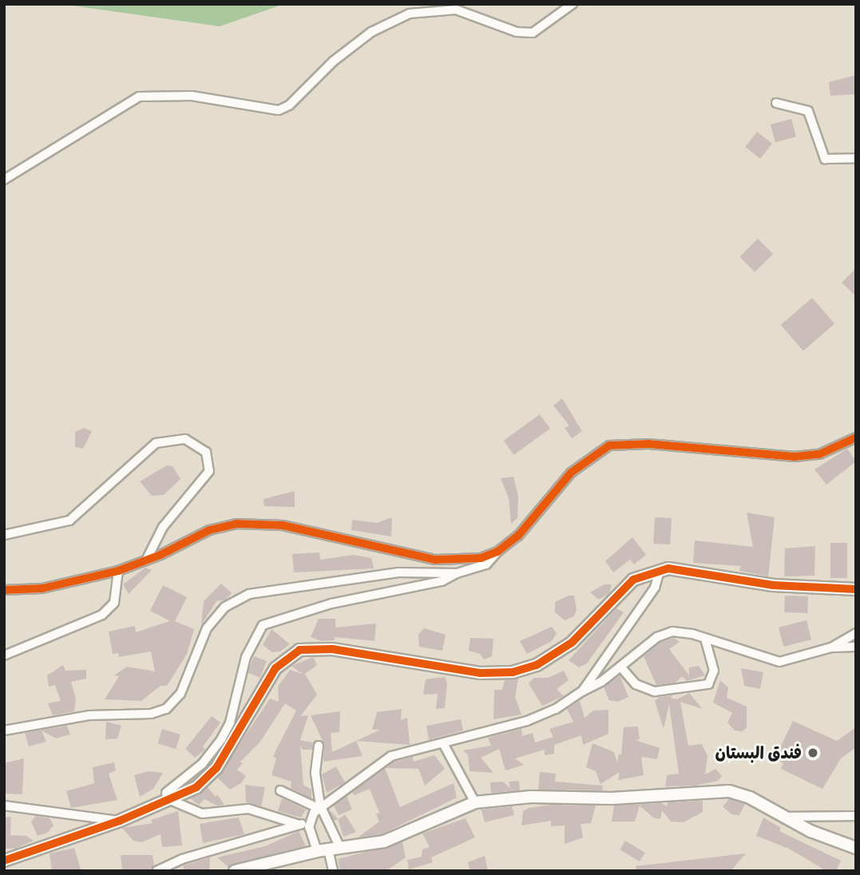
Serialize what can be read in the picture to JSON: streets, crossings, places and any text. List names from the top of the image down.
{
  "places": ["فندق البستان"]
}
